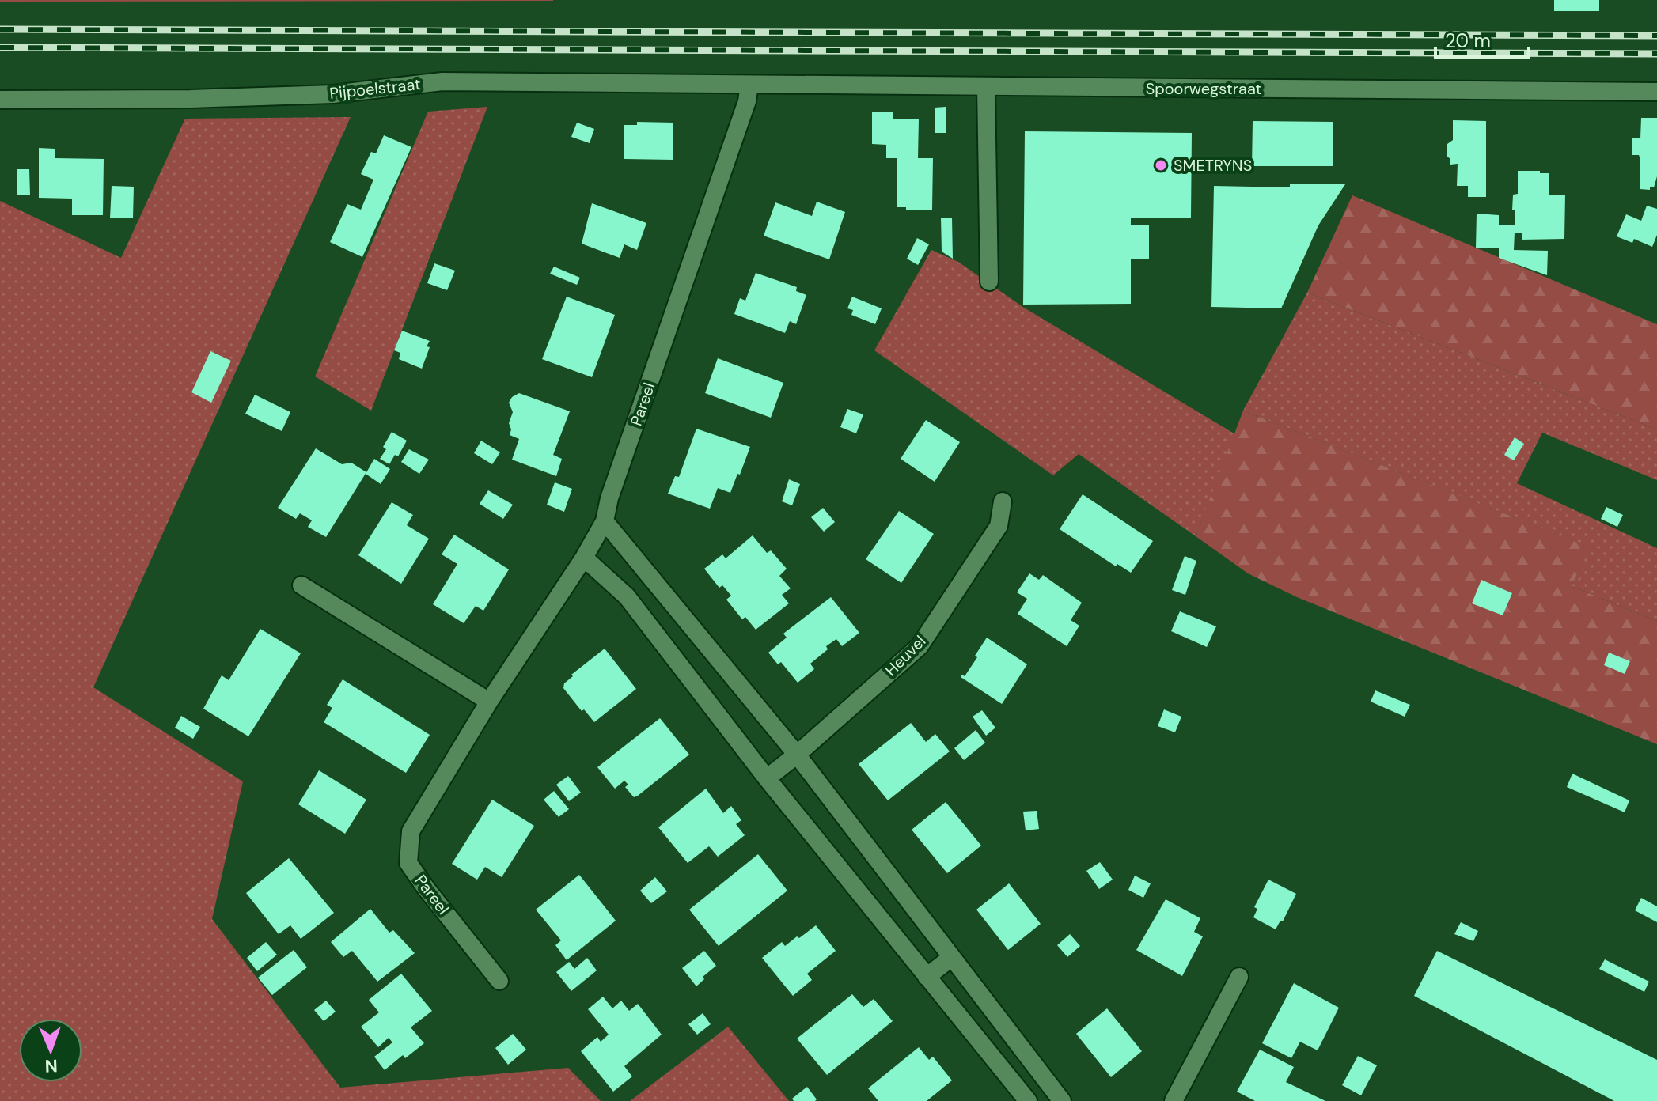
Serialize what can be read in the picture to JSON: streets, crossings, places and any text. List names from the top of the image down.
{
  "streets": {
    "street": [
      "Pijpoelstraat",
      "Spoorwegstraat",
      "Pareel",
      "Heuvel"
    ]
  },
  "crossings": [
    ["Pijpoelstraat", "Spoorwegstraat"],
    ["Pijpoelstraat", "Pareel"],
    ["Spoorwegstraat", "Pareel"]
  ],
  "places": ["SMETRYNS"],
  "scale_bar": "20 m",
  "north": "bottom"
}
